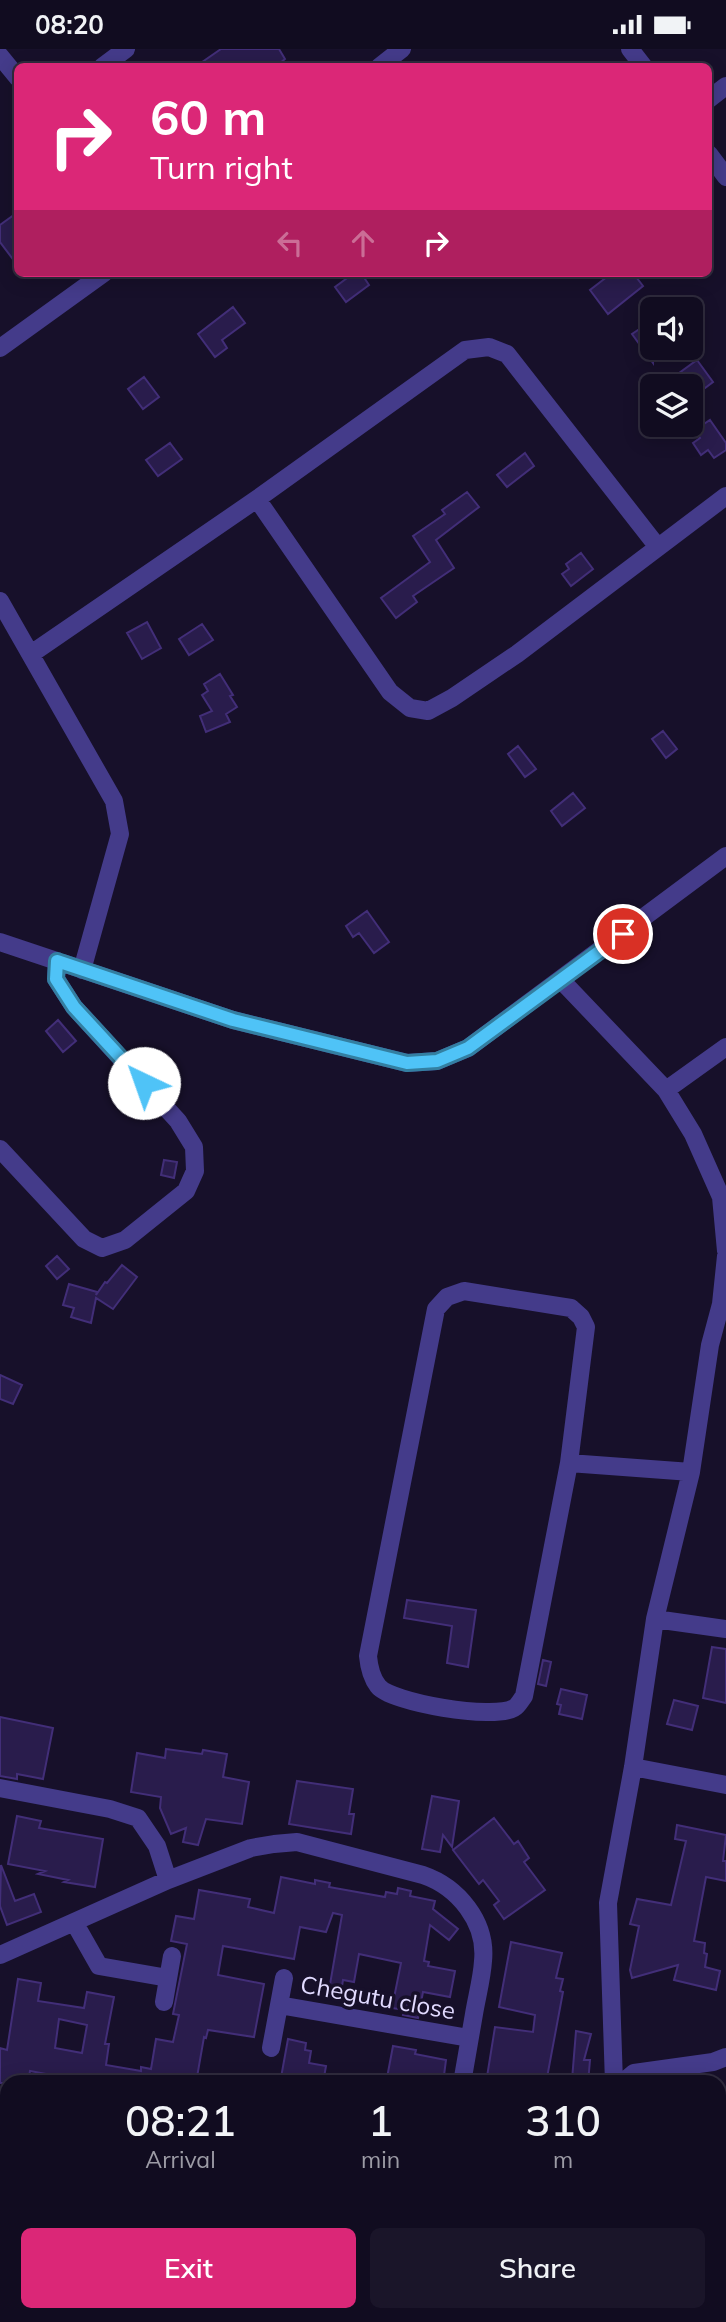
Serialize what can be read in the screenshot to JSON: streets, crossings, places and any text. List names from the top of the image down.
{
  "streets": {
    "street": ["Chegutu close"]
  },
  "page": {
    "status": "08:20",
    "turn": ["60 m", "Turn right"],
    "eta": [
      "08:21",
      "Arrival",
      "1",
      "min",
      "310",
      "m"
    ],
    "buttons": ["Exit", "Share"]
  }
}
